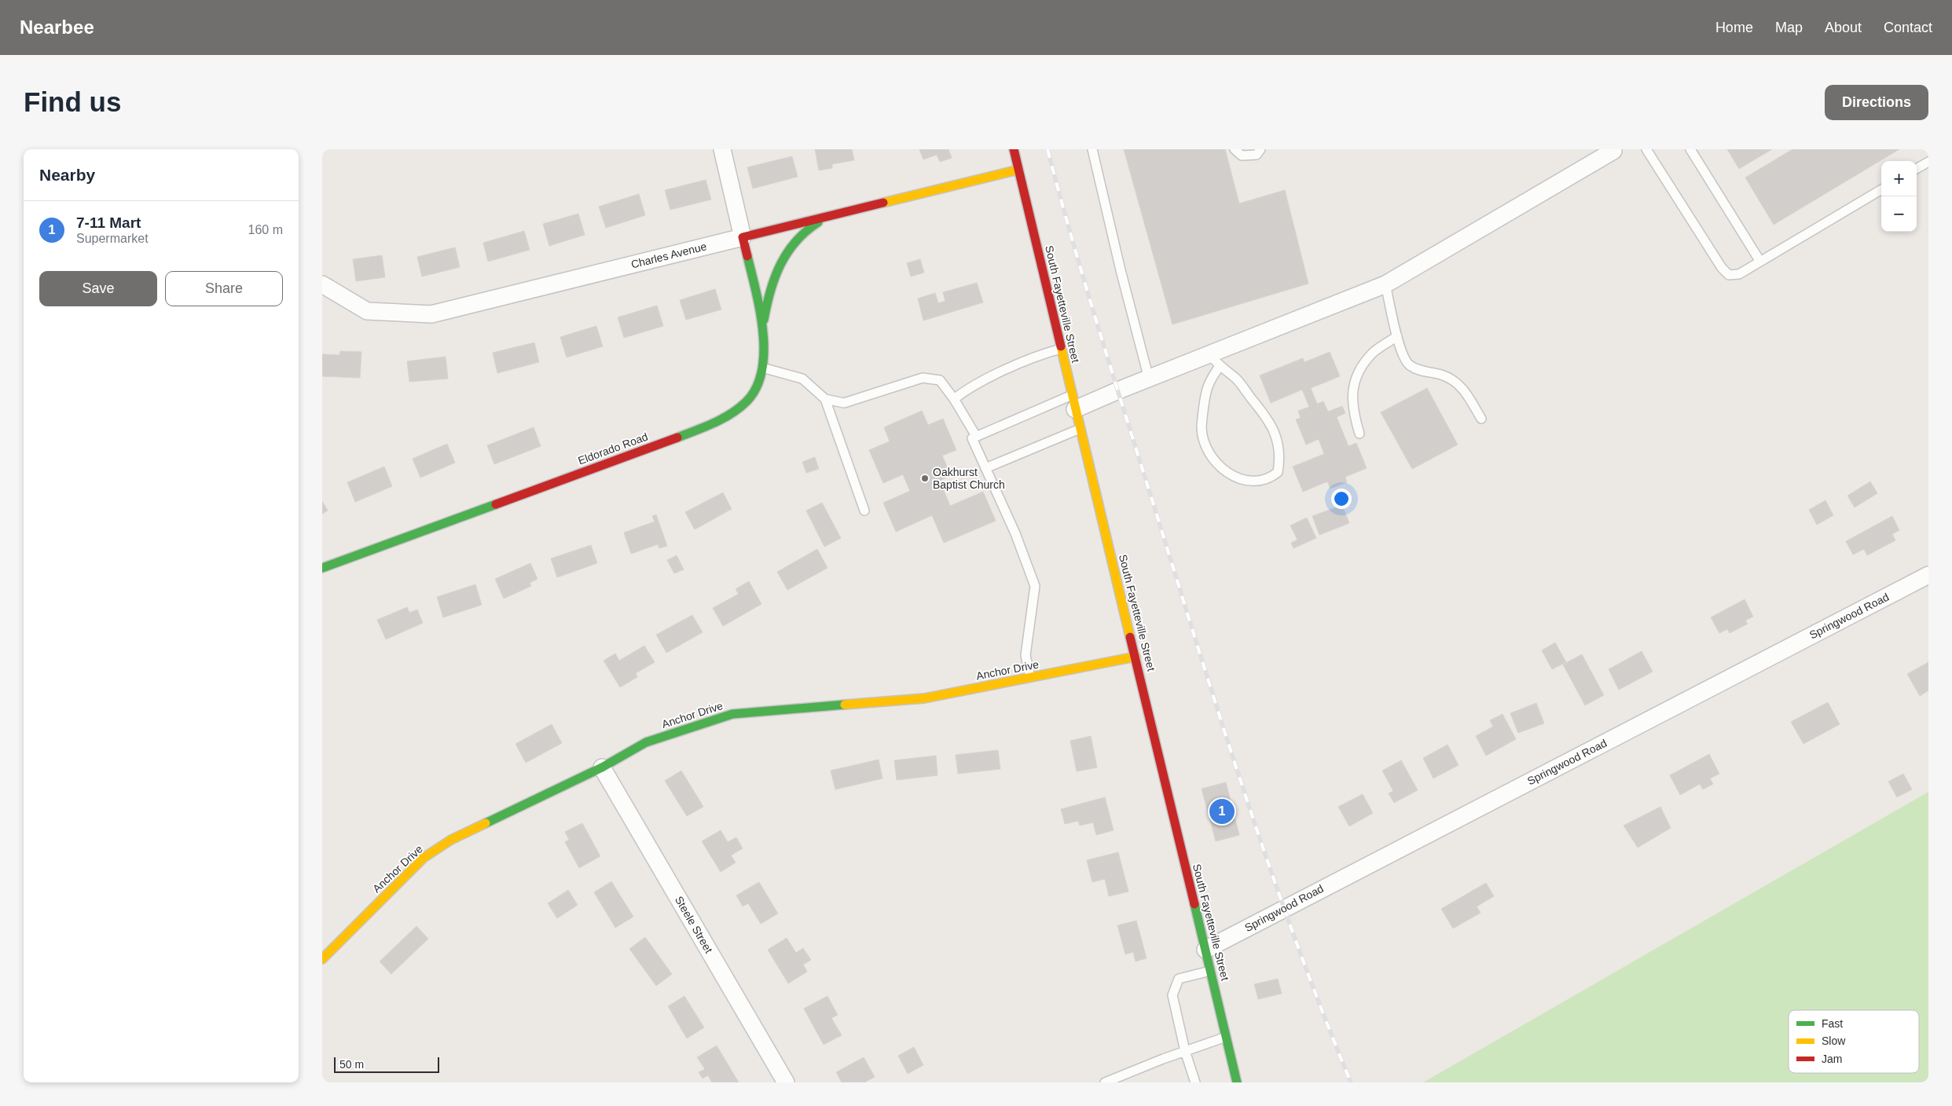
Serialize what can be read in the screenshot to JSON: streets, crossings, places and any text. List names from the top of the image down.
{
  "streets": {
    "street": [
      "Charles Avenue",
      "South Fayetteville Street",
      "Eldorado Road",
      "Springwood Road",
      "Anchor Drive",
      "Steele Street"
    ]
  },
  "crossings": [
    ["Charles Avenue", "South Fayetteville Street"],
    ["Charles Avenue", "Eldorado Road"],
    ["South Fayetteville Street", "Springwood Road"],
    ["South Fayetteville Street", "Anchor Drive"],
    ["Anchor Drive", "Steele Street"]
  ],
  "places": ["Oakhurst Baptist Church"],
  "legend": ["Fast", "Slow", "Jam"],
  "scale_bar": "50 m",
  "page": {
    "header": "Nearbee",
    "nav": [
      "Home",
      "Map",
      "About",
      "Contact"
    ],
    "buttons": [
      "Directions",
      ["Save", "Share"]
    ],
    "title": "Find us",
    "heading": "Nearby",
    "map_buttons": ["+", "−"],
    "list": [
      {
        "mark": "1",
        "name": "7-11 Mart",
        "note": "Supermarket",
        "value": "160 m"
      }
    ],
    "pins": "1",
    "scale": "50 m"
  }
}
